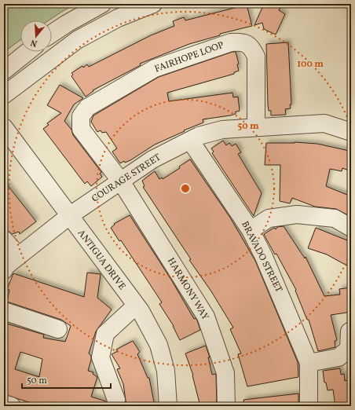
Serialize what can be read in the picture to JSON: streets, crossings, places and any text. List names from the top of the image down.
{
  "streets": {
    "street": [
      "FAIRHOPE LOOP",
      "COURAGE STREET",
      "BRAVADO STREET",
      "ANTIGUA DRIVE",
      "HARMONY WAY"
    ]
  },
  "crossings": [
    ["FAIRHOPE LOOP", "COURAGE STREET"],
    ["FAIRHOPE LOOP", "HARMONY WAY"],
    ["COURAGE STREET", "BRAVADO STREET"],
    ["COURAGE STREET", "ANTIGUA DRIVE"],
    ["COURAGE STREET", "HARMONY WAY"]
  ],
  "scale_bar": "50 m",
  "north": "bottom",
  "rings": ["100 m", "50 m"]
}
